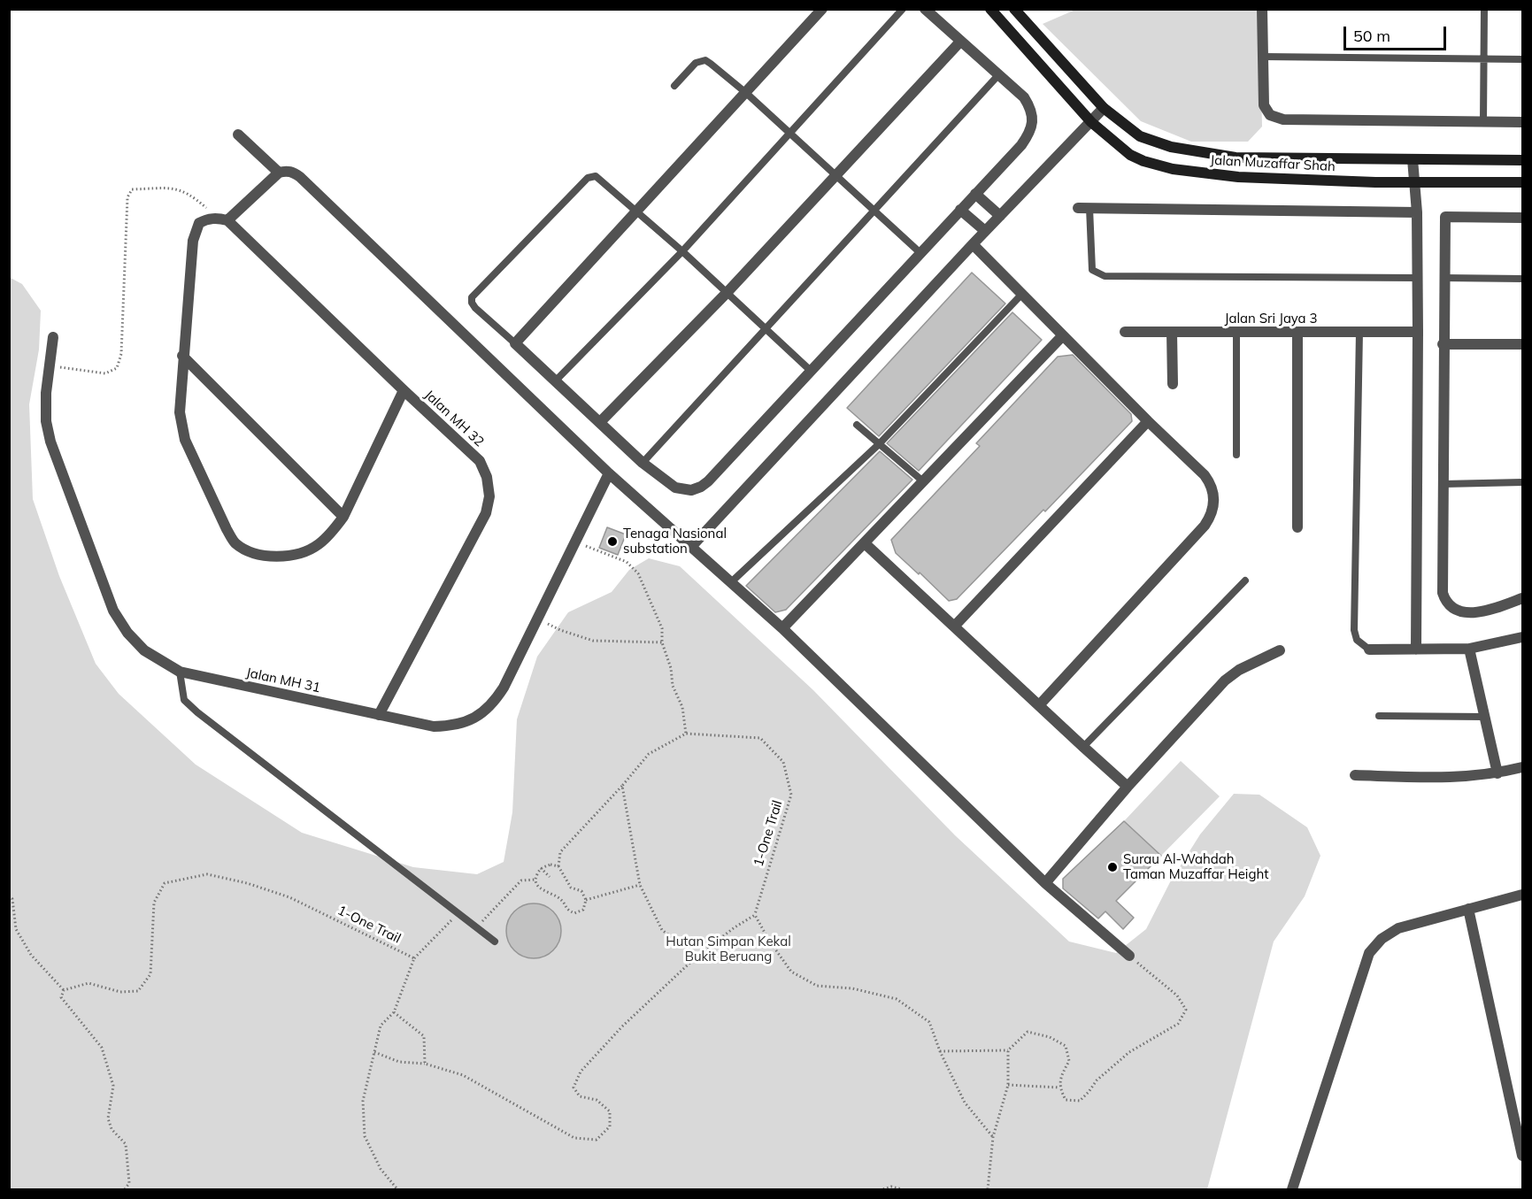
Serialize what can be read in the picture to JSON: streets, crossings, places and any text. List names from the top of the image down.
{
  "streets": {
    "main road": ["Jalan Muzaffar Shah"],
    "street": ["Jalan Sri Jaya 3", "Jalan MH 32", "Jalan MH 31"],
    "path": ["1-One Trail"]
  },
  "crossings": [
    ["Jalan MH 32", "Jalan MH 31"]
  ],
  "parks": ["Hutan Simpan Kekal Bukit Beruang"],
  "places": ["Tenaga Nasional substation", "Surau Al-Wahdah Taman Muzaffar Height"],
  "scale_bar": "50 m"
}
